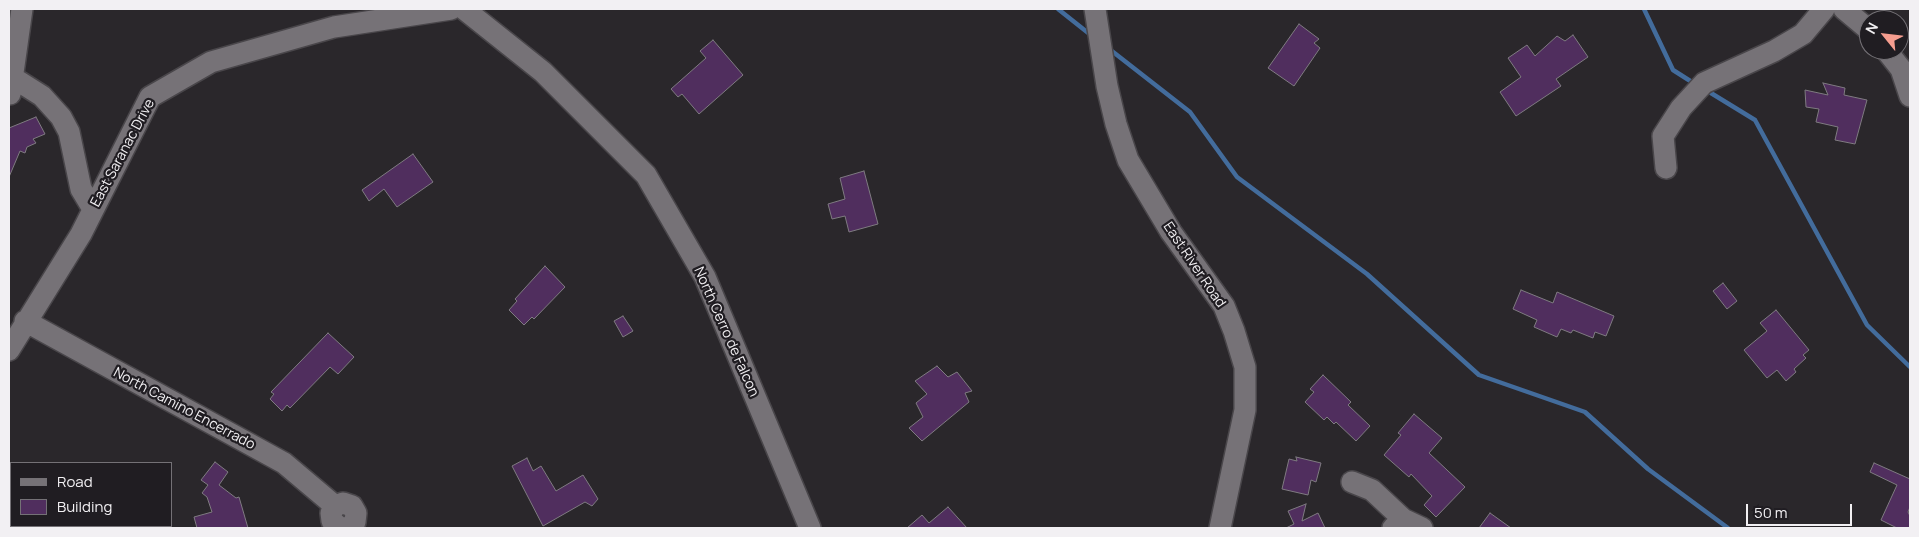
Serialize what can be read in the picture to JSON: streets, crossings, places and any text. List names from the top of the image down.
{
  "streets": {
    "street": [
      "East Saranac Drive",
      "East River Road",
      "North Cerro de Falcon",
      "North Camino Encerrado"
    ]
  },
  "crossings": [
    ["East Saranac Drive", "North Camino Encerrado"]
  ],
  "legend": ["Road", "Building"],
  "scale_bar": "50 m",
  "north": "top left"
}
